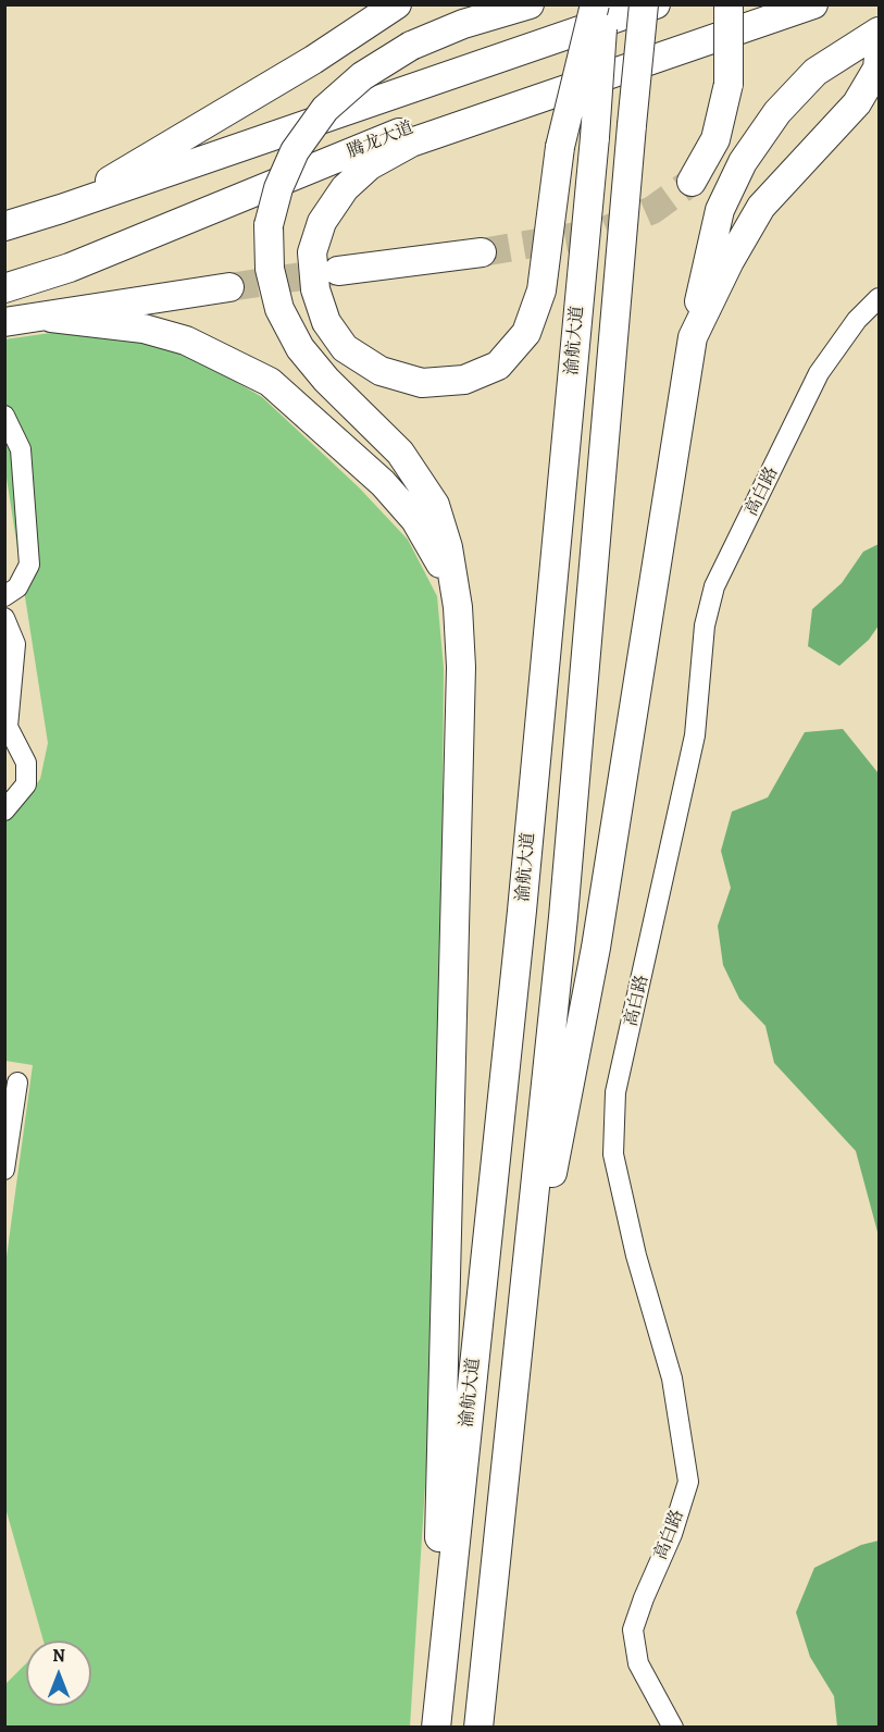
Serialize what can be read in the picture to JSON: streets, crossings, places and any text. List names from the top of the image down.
{
  "streets": {
    "highway": ["腾龙大道", "渝航大道"],
    "street": ["高白路"]
  },
  "north": "top"
}
